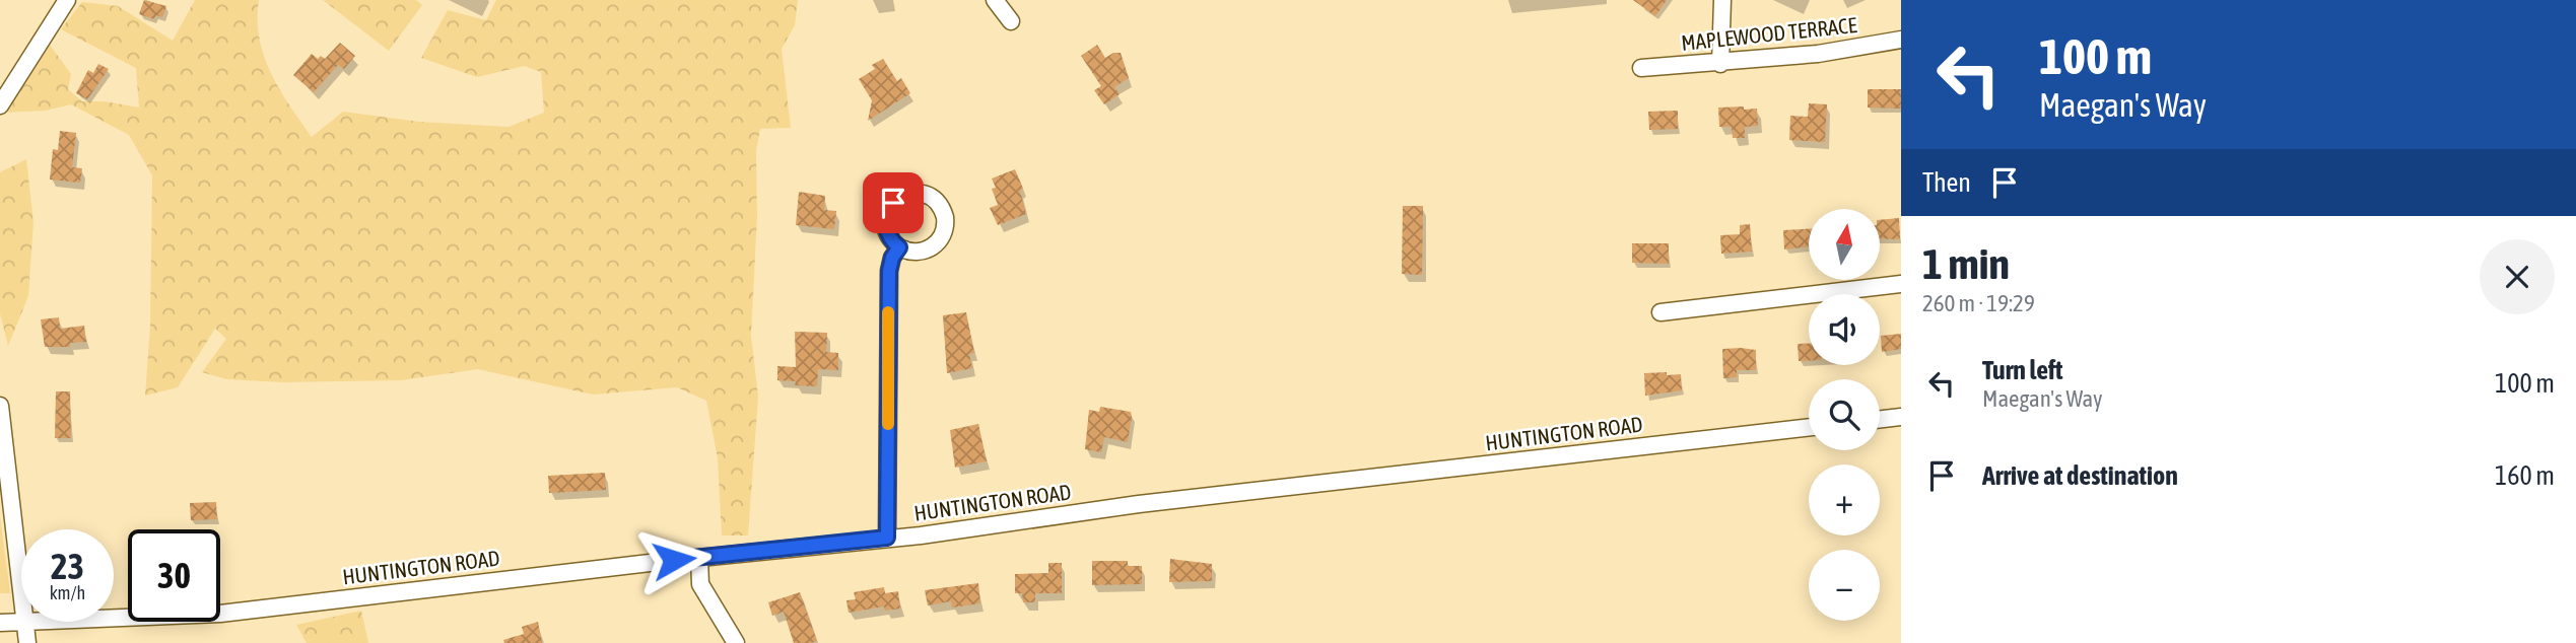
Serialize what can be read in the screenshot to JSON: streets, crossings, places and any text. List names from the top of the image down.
{
  "streets": {
    "street": ["MAPLEWOOD TERRACE", "HUNTINGTON ROAD"]
  },
  "north": "top",
  "page": {
    "turn": ["100 m", "Maegan's Way"],
    "then": "Then",
    "map_buttons": ["+", "−"],
    "heading": ["1 min", "260 m · 19:29"],
    "list": [
      {
        "name": "Turn left",
        "note": "Maegan's Way",
        "value": "100 m"
      },
      {
        "name": "Arrive at destination",
        "value": "160 m"
      }
    ],
    "speed": "23 km/h",
    "limit": "30"
  }
}
